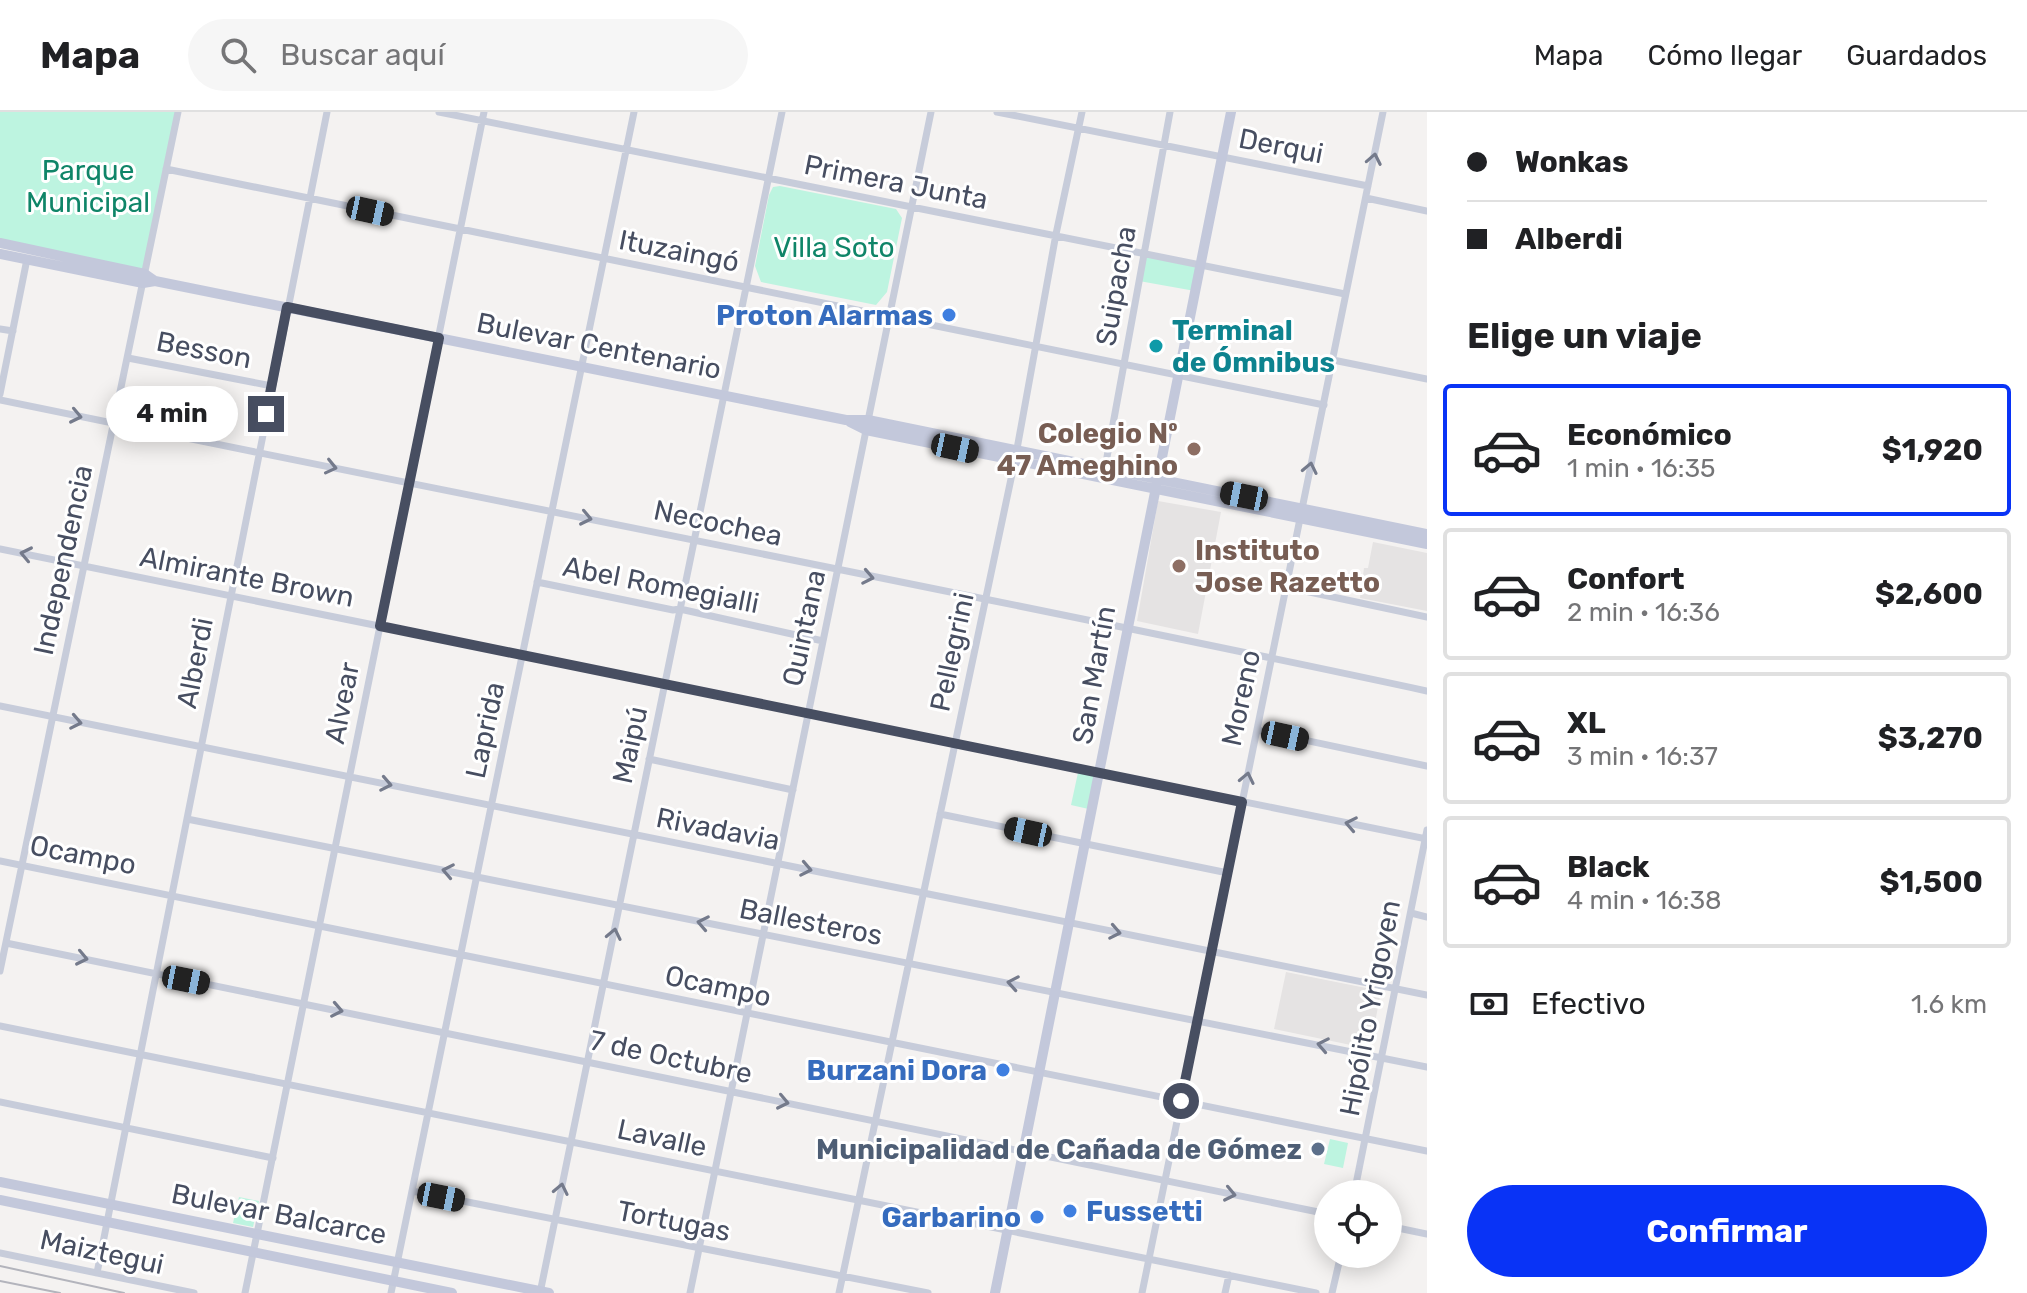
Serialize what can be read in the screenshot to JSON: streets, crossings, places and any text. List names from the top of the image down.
{
  "streets": {
    "main road": ["Bulevar Centenario", "San Martín", "Bulevar Balcarce"],
    "street": [
      "Derqui",
      "Primera Junta",
      "Ituzaingó",
      "Suipacha",
      "Besson",
      "Necochea",
      "Independencia",
      "Almirante Brown",
      "Abel Romegialli",
      "Quintana",
      "Pellegrini",
      "Alberdi",
      "Moreno",
      "Alvear",
      "Laprida",
      "Maipú",
      "Rivadavia",
      "Ocampo",
      "Ballesteros",
      "Hipólito Yrigoyen",
      "7 de Octubre",
      "Lavalle",
      "Tortugas",
      "Maiztegui"
    ]
  },
  "crossings": [
    ["Derqui", "Suipacha"],
    ["Derqui", "Pellegrini"],
    ["Derqui", "San Martín"],
    ["Derqui", "Moreno"],
    ["Primera Junta", "Suipacha"],
    ["Primera Junta", "Quintana"],
    ["Primera Junta", "Pellegrini"],
    ["Primera Junta", "San Martín"],
    ["Primera Junta", "Moreno"],
    ["Primera Junta", "Alvear"],
    ["Primera Junta", "Laprida"],
    ["Primera Junta", "Maipú"],
    ["Ituzaingó", "Suipacha"],
    ["Ituzaingó", "Independencia"],
    ["Ituzaingó", "Quintana"],
    ["Ituzaingó", "Pellegrini"],
    ["Ituzaingó", "Alberdi"],
    ["Ituzaingó", "San Martín"],
    ["Ituzaingó", "Moreno"],
    ["Ituzaingó", "Alvear"],
    ["Ituzaingó", "Laprida"],
    ["Ituzaingó", "Maipú"],
    ["Suipacha", "Bulevar Centenario"],
    ["Bulevar Centenario", "Independencia"],
    ["Bulevar Centenario", "Quintana"],
    ["Bulevar Centenario", "Pellegrini"],
    ["Bulevar Centenario", "Alberdi"],
    ["Bulevar Centenario", "San Martín"],
    ["Bulevar Centenario", "Moreno"],
    ["Bulevar Centenario", "Alvear"],
    ["Bulevar Centenario", "Laprida"],
    ["Bulevar Centenario", "Maipú"],
    ["Besson", "Independencia"],
    ["Besson", "Alberdi"],
    ["Necochea", "Independencia"],
    ["Necochea", "Quintana"],
    ["Necochea", "Pellegrini"],
    ["Necochea", "Alberdi"],
    ["Necochea", "San Martín"],
    ["Necochea", "Moreno"],
    ["Necochea", "Alvear"],
    ["Necochea", "Laprida"],
    ["Necochea", "Maipú"],
    ["Independencia", "Almirante Brown"],
    ["Independencia", "Rivadavia"],
    ["Independencia", "Ocampo"],
    ["Independencia", "7 de Octubre"],
    ["Almirante Brown", "Quintana"],
    ["Almirante Brown", "Pellegrini"],
    ["Almirante Brown", "Alberdi"],
    ["Almirante Brown", "San Martín"],
    ["Almirante Brown", "Moreno"],
    ["Almirante Brown", "Alvear"],
    ["Almirante Brown", "Laprida"],
    ["Almirante Brown", "Maipú"],
    ["Almirante Brown", "Hipólito Yrigoyen"],
    ["Abel Romegialli", "Quintana"],
    ["Abel Romegialli", "Laprida"],
    ["Abel Romegialli", "Maipú"],
    ["Quintana", "Rivadavia"],
    ["Quintana", "Ocampo"],
    ["Quintana", "Ballesteros"],
    ["Quintana", "7 de Octubre"],
    ["Quintana", "Lavalle"],
    ["Quintana", "Tortugas"],
    ["Pellegrini", "Rivadavia"],
    ["Pellegrini", "Ocampo"],
    ["Pellegrini", "Ballesteros"],
    ["Pellegrini", "7 de Octubre"],
    ["Pellegrini", "Lavalle"],
    ["Pellegrini", "Tortugas"],
    ["Alberdi", "Rivadavia"],
    ["Alberdi", "Ocampo"],
    ["Alberdi", "Ballesteros"],
    ["Alberdi", "7 de Octubre"],
    ["Alberdi", "Lavalle"],
    ["Alberdi", "Bulevar Balcarce"],
    ["Alberdi", "Maiztegui"],
    ["San Martín", "Rivadavia"],
    ["San Martín", "Ocampo"],
    ["San Martín", "Ballesteros"],
    ["San Martín", "7 de Octubre"],
    ["San Martín", "Lavalle"],
    ["Moreno", "Rivadavia"],
    ["Moreno", "Ocampo"],
    ["Moreno", "Ballesteros"],
    ["Moreno", "7 de Octubre"],
    ["Moreno", "Lavalle"],
    ["Alvear", "Rivadavia"],
    ["Alvear", "Ocampo"],
    ["Alvear", "Ballesteros"],
    ["Alvear", "7 de Octubre"],
    ["Alvear", "Lavalle"],
    ["Alvear", "Bulevar Balcarce"],
    ["Laprida", "Rivadavia"],
    ["Laprida", "Ocampo"],
    ["Laprida", "Ballesteros"],
    ["Laprida", "7 de Octubre"],
    ["Laprida", "Lavalle"],
    ["Laprida", "Bulevar Balcarce"],
    ["Laprida", "Tortugas"],
    ["Maipú", "Rivadavia"],
    ["Maipú", "Ocampo"],
    ["Maipú", "Ballesteros"],
    ["Maipú", "7 de Octubre"],
    ["Maipú", "Lavalle"],
    ["Maipú", "Bulevar Balcarce"],
    ["Maipú", "Tortugas"],
    ["Rivadavia", "Hipólito Yrigoyen"],
    ["Ocampo", "Hipólito Yrigoyen"],
    ["Ballesteros", "Hipólito Yrigoyen"]
  ],
  "one_way": [
    "Necochea",
    "Rivadavia",
    "Ballesteros",
    "7 de Octubre"
  ],
  "parks": ["Parque Municipal", "Villa Soto"],
  "places": [
    "Proton Alarmas",
    "Terminal de Ómnibus",
    "Colegio Nº 47 Ameghino",
    "Instituto Jose Razetto",
    "Burzani Dora",
    "Municipalidad de Cañada de Gómez",
    "Fussetti",
    "Garbarino"
  ],
  "page": {
    "header": "Mapa",
    "search": "Buscar aquí",
    "nav": ["Mapa", "Cómo llegar", "Guardados"],
    "banner": ["Wonkas", "Alberdi"],
    "heading": "Elige un viaje",
    "list": [
      {
        "name": "Económico",
        "note": "1 min · 16:35",
        "value": "$1,920"
      },
      {
        "name": "Confort",
        "note": "2 min · 16:36",
        "value": "$2,600"
      },
      {
        "name": "XL",
        "note": "3 min · 16:37",
        "value": "$3,270"
      },
      {
        "name": "Black",
        "note": "4 min · 16:38",
        "value": "$1,500"
      }
    ],
    "bubble": "4 min",
    "pay": ["Efectivo", "1.6 km"],
    "buttons": "Confirmar"
  }
}
